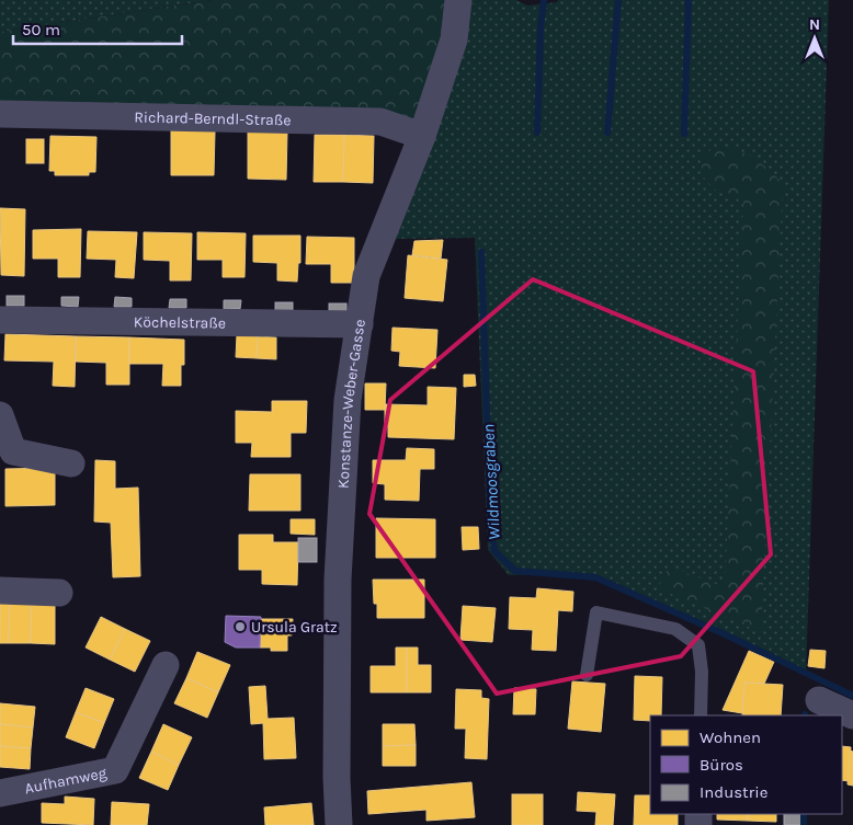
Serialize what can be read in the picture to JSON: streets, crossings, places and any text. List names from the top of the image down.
{
  "streets": {
    "street": [
      "Richard-Berndl-Straße",
      "Köchelstraße",
      "Konstanze-Weber-Gasse",
      "Aufhamweg"
    ]
  },
  "crossings": [
    ["Richard-Berndl-Straße", "Konstanze-Weber-Gasse"],
    ["Köchelstraße", "Konstanze-Weber-Gasse"]
  ],
  "water": ["Wildmoosgraben"],
  "places": ["Ursula Gratz"],
  "legend": ["Wohnen", "Büros", "Industrie"],
  "scale_bar": "50 m",
  "north": "top"
}
